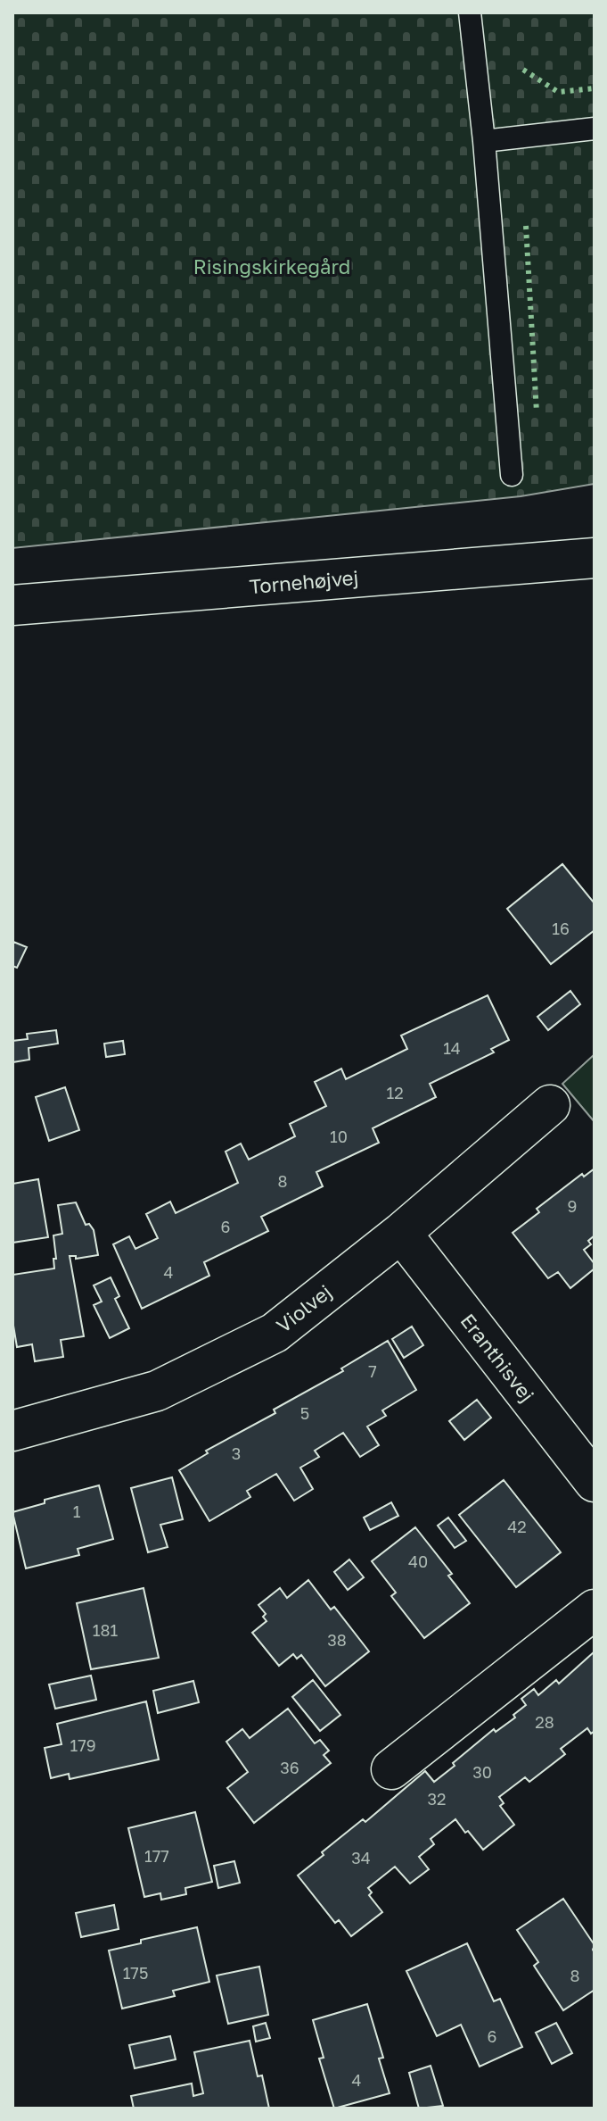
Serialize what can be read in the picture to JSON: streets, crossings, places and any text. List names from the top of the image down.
{
  "streets": {
    "street": ["Tornehøjvej", "Violvej", "Eranthisvej"]
  },
  "crossings": [
    ["Violvej", "Eranthisvej"]
  ],
  "parks": ["Risingskirkegård"],
  "house_numbers": [
    "16",
    "14",
    "12",
    "10",
    "8",
    "9",
    "6",
    "4",
    "7",
    "5",
    "3",
    "1",
    "42",
    "40",
    "181",
    "38",
    "28",
    "179",
    "36",
    "30",
    "32",
    "177",
    "34",
    "175",
    "8",
    "6",
    "4"
  ]
}
